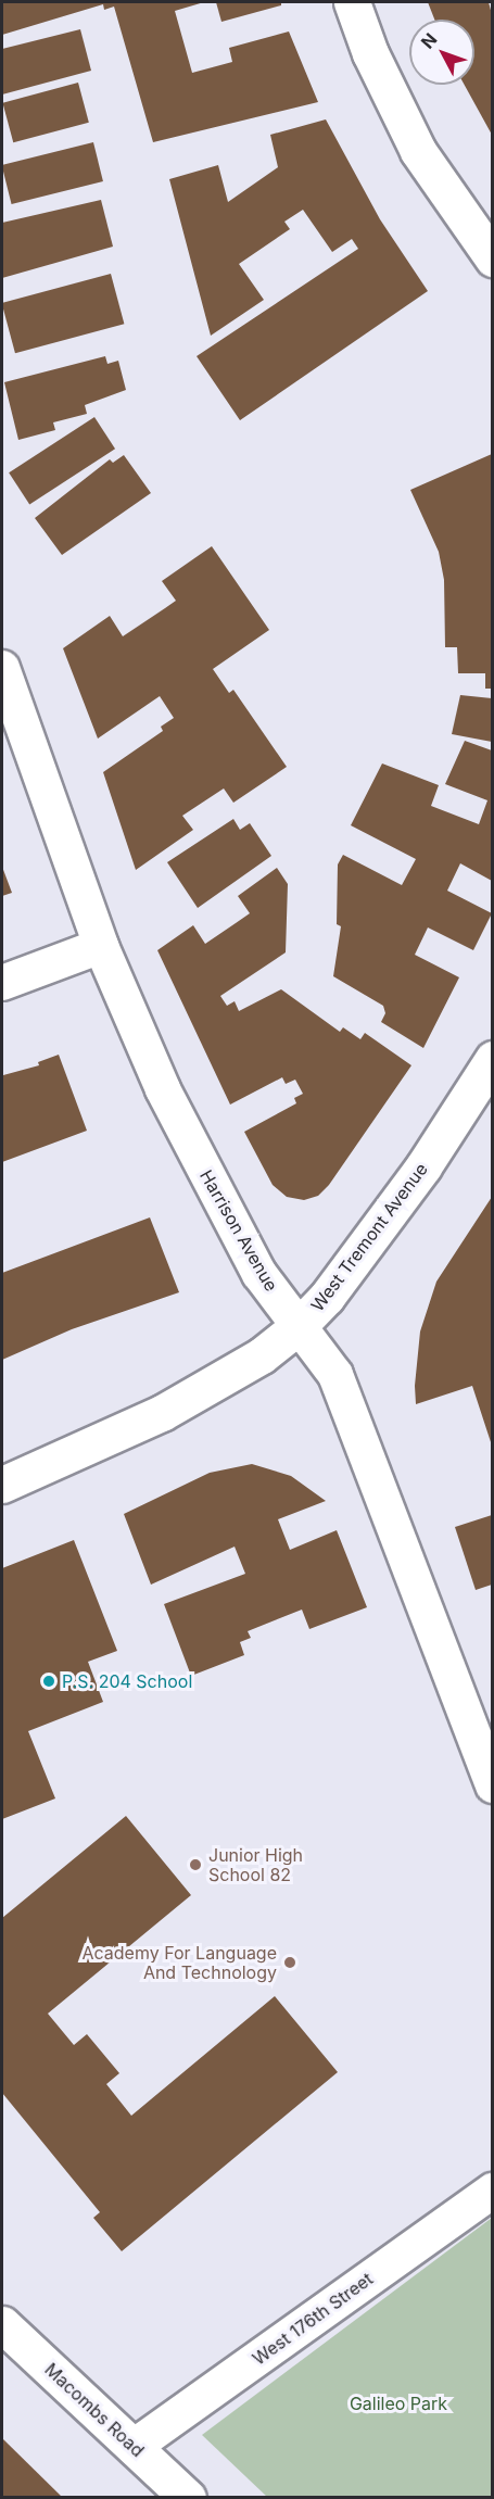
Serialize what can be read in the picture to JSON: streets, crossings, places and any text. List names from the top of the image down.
{
  "streets": {
    "main road": ["West Tremont Avenue", "Macombs Road"],
    "street": ["Harrison Avenue", "West 176th Street"]
  },
  "crossings": [
    ["Harrison Avenue", "West Tremont Avenue"],
    ["West 176th Street", "Macombs Road"]
  ],
  "parks": ["Galileo Park"],
  "places": ["P.S. 204 School", "Junior High School 82", "Academy For Language And Technology"],
  "north": "top left"
}
